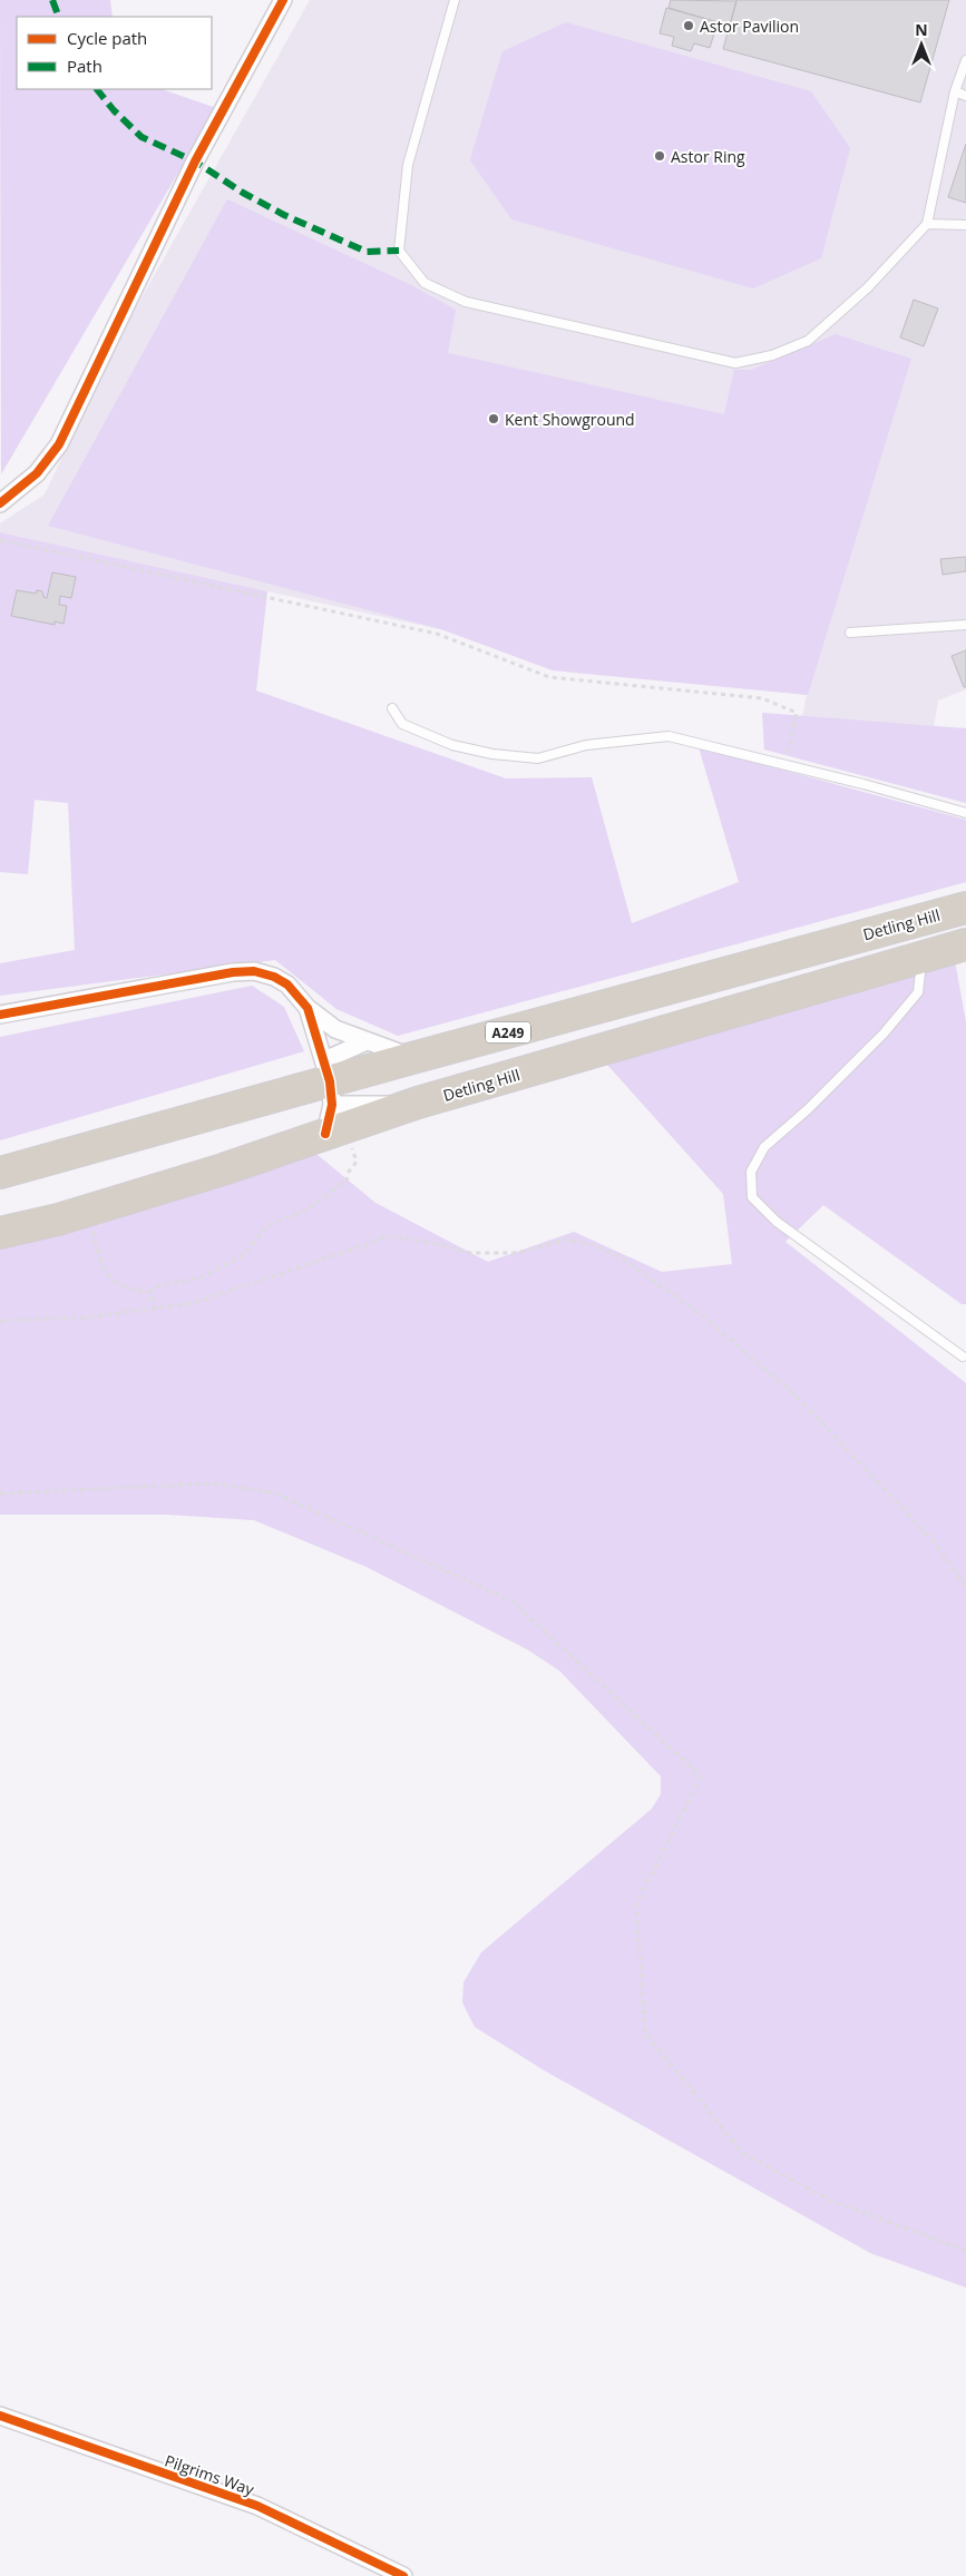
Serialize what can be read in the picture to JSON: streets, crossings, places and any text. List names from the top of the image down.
{
  "streets": {
    "highway": ["Detling Hill", "A249"],
    "street": ["Pilgrims Way"]
  },
  "places": ["Astor Pavilion", "Astor Ring", "Kent Showground"],
  "legend": ["Cycle path", "Path"],
  "north": "top"
}
